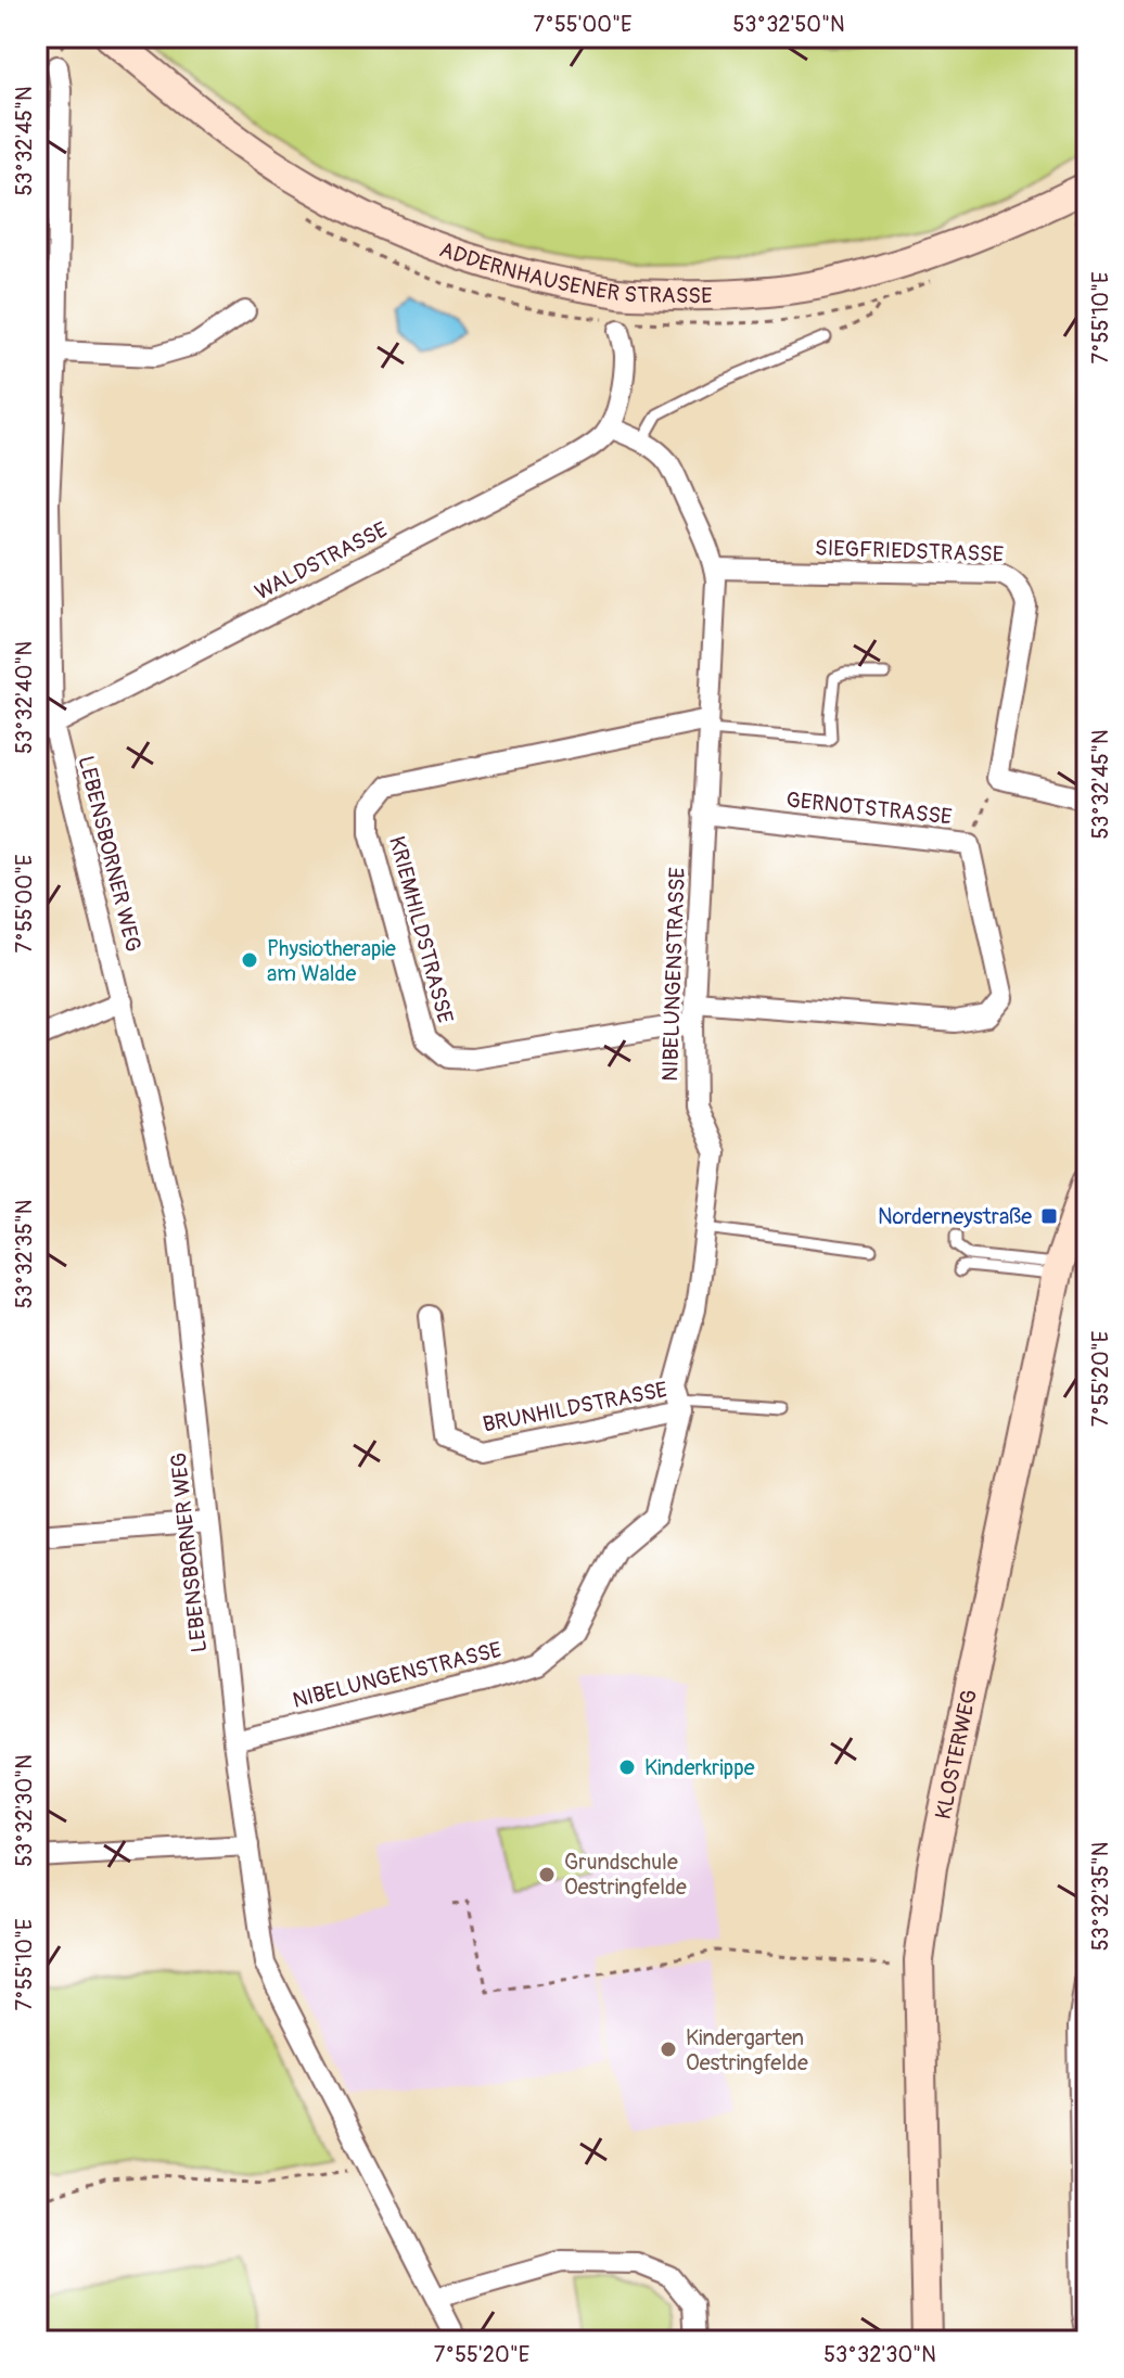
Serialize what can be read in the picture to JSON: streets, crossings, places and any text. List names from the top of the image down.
{
  "streets": {
    "street": [
      "ADDERNHAUSENER STRASSE",
      "SIEGFRIEDSTRASSE",
      "WALDSTRASSE",
      "GERNOTSTRASSE",
      "LEBENSBORNER WEG",
      "KRIEMHILDSTRASSE",
      "NIBELUNGENSTRASSE",
      "BRUNHILDSTRASSE",
      "KLOSTERWEG"
    ]
  },
  "crossings": [
    ["SIEGFRIEDSTRASSE", "NIBELUNGENSTRASSE"],
    ["WALDSTRASSE", "LEBENSBORNER WEG"],
    ["WALDSTRASSE", "NIBELUNGENSTRASSE"],
    ["GERNOTSTRASSE", "NIBELUNGENSTRASSE"],
    ["LEBENSBORNER WEG", "NIBELUNGENSTRASSE"],
    ["KRIEMHILDSTRASSE", "NIBELUNGENSTRASSE"],
    ["NIBELUNGENSTRASSE", "BRUNHILDSTRASSE"]
  ],
  "places": {
    "other": [
      "Physiotherapie am Walde",
      "Kinderkrippe",
      "Grundschule Oestringfelde",
      "Kindergarten Oestringfelde"
    ],
    "transit": ["Norderneystraße"]
  },
  "coordinates": [
    "7°55'00\"E",
    "53°32'50\"N",
    "53°32'45\"N",
    "7°55'10\"E",
    "53°32'40\"N",
    "53°32'35\"N",
    "7°55'20\"E",
    "53°32'30\"N"
  ]
}
